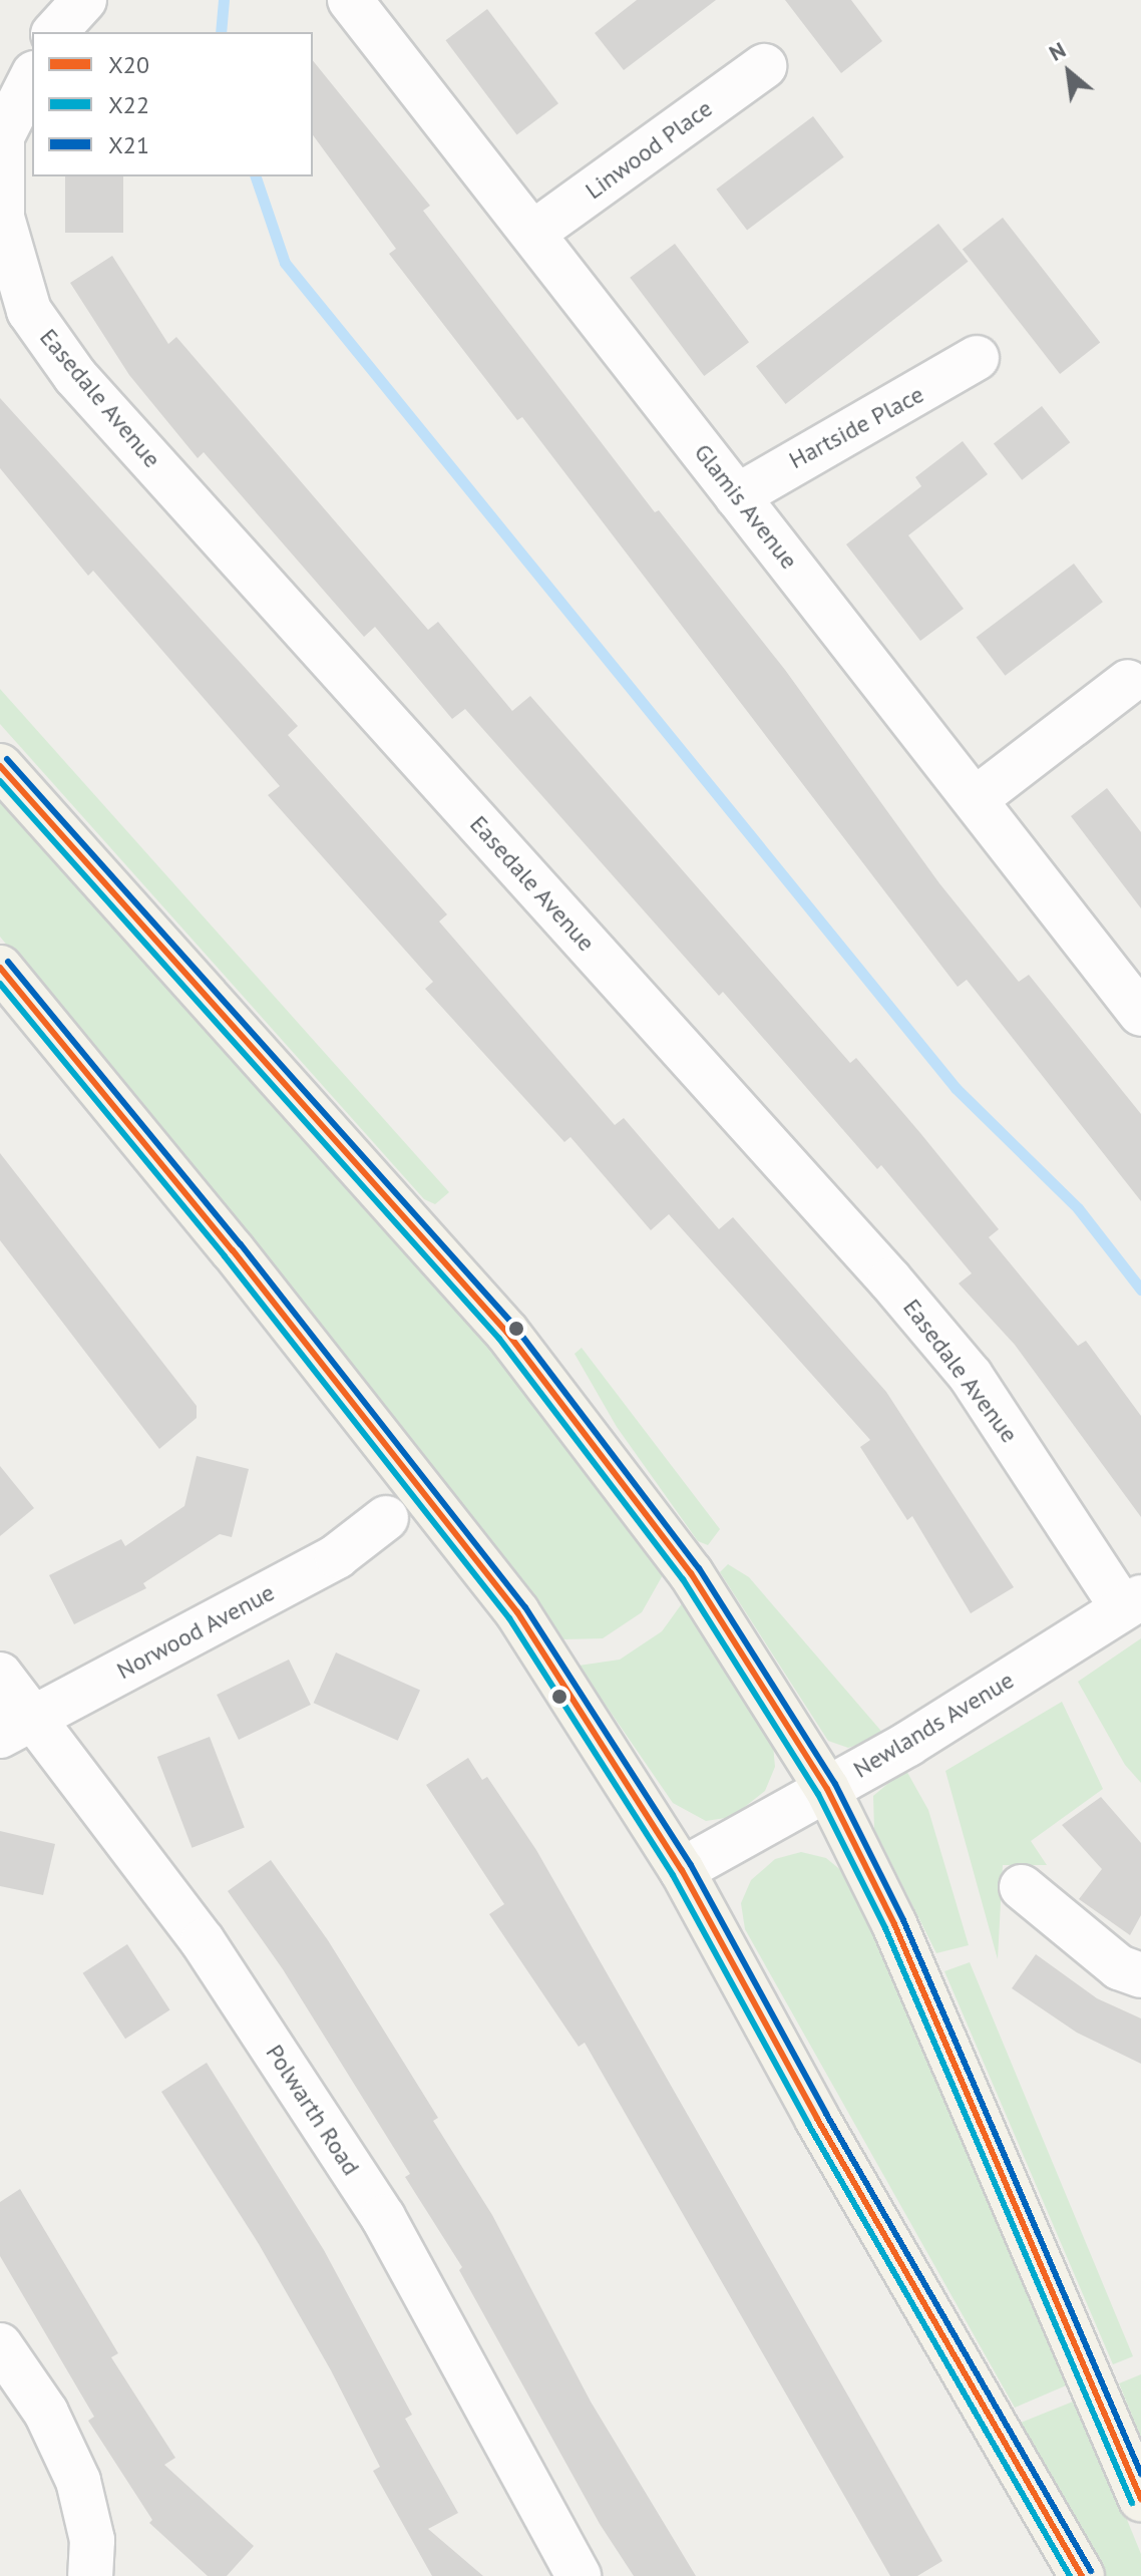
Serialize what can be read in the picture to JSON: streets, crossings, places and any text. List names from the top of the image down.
{
  "streets": {
    "street": [
      "Linwood Place",
      "Easedale Avenue",
      "Hartside Place",
      "Glamis Avenue",
      "Norwood Avenue",
      "Newlands Avenue",
      "Polwarth Road"
    ]
  },
  "crossings": [
    ["Linwood Place", "Glamis Avenue"],
    ["Easedale Avenue", "Newlands Avenue"],
    ["Hartside Place", "Glamis Avenue"],
    ["Norwood Avenue", "Polwarth Road"]
  ],
  "lines": ["transit line X21", "transit line X20", "transit line X22"],
  "legend": ["X20", "X22", "X21"],
  "north": "top left"
}
